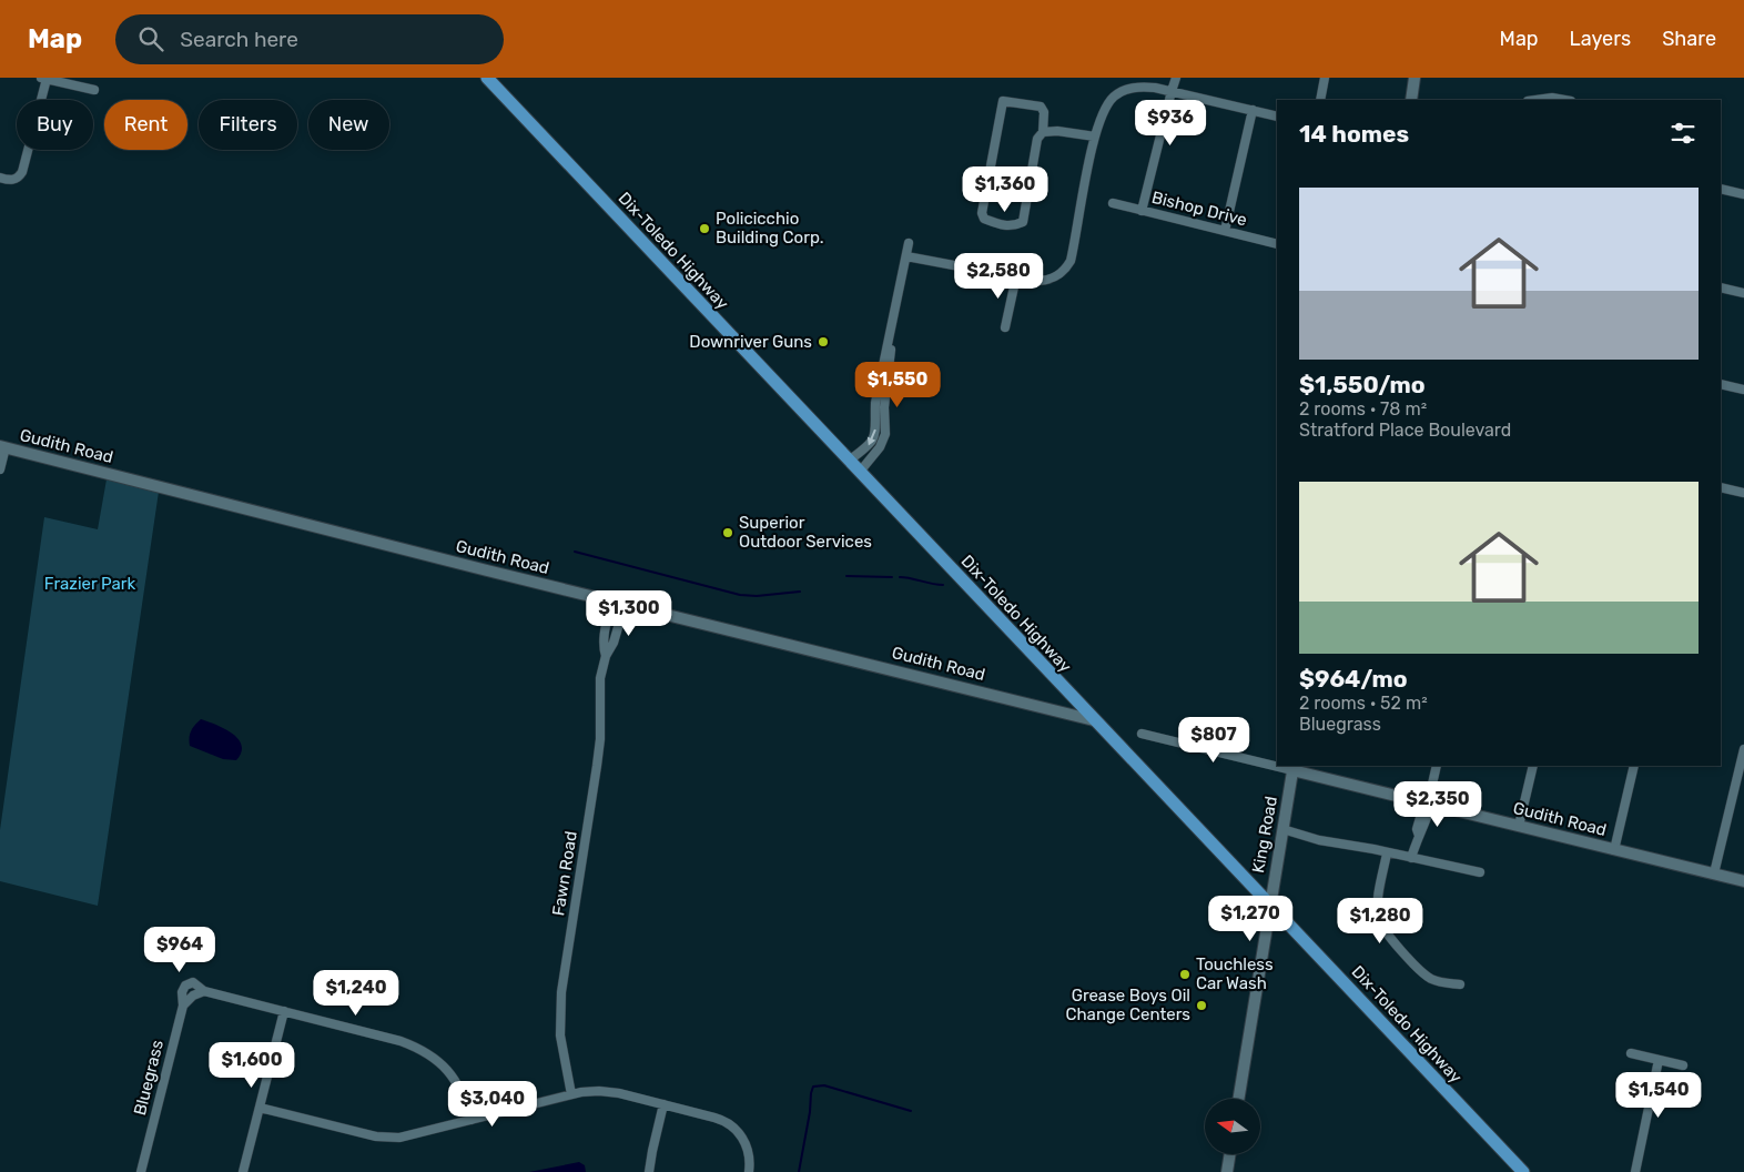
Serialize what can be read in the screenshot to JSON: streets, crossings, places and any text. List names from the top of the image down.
{
  "streets": {
    "main road": ["Dix-Toledo Highway"],
    "street": [
      "Bishop Drive",
      "Gudith Road",
      "King Road",
      "Fawn Road",
      "Bluegrass"
    ]
  },
  "crossings": [
    ["Dix-Toledo Highway", "Gudith Road"],
    ["Dix-Toledo Highway", "King Road"],
    ["Gudith Road", "King Road"],
    ["Gudith Road", "Fawn Road"]
  ],
  "parks": ["Frazier Park"],
  "places": [
    "Policicchio Building Corp.",
    "Downriver Guns",
    "Superior Outdoor Services",
    "Touchless Car Wash",
    "Grease Boys Oil Change Centers"
  ],
  "north": "left",
  "page": {
    "header": "Map",
    "search": "Search here",
    "nav": ["Map", "Layers", "Share"],
    "price": [
      "$936",
      "$1,360",
      "$2,580",
      "$1,550",
      "$1,300",
      "$807",
      "$2,350",
      "$1,270",
      "$1,280",
      "$964",
      "$1,240",
      "$1,600",
      "$1,540",
      "$3,040"
    ],
    "chip": [
      "Buy",
      "Rent",
      "Filters",
      "New"
    ],
    "heading": "14 homes",
    "list": [
      {
        "name": "$1,550/mo",
        "note": "2 rooms · 78 m² · Stratford Place Boulevard"
      },
      {
        "name": "$964/mo",
        "note": "2 rooms · 52 m² · Bluegrass"
      }
    ]
  }
}
